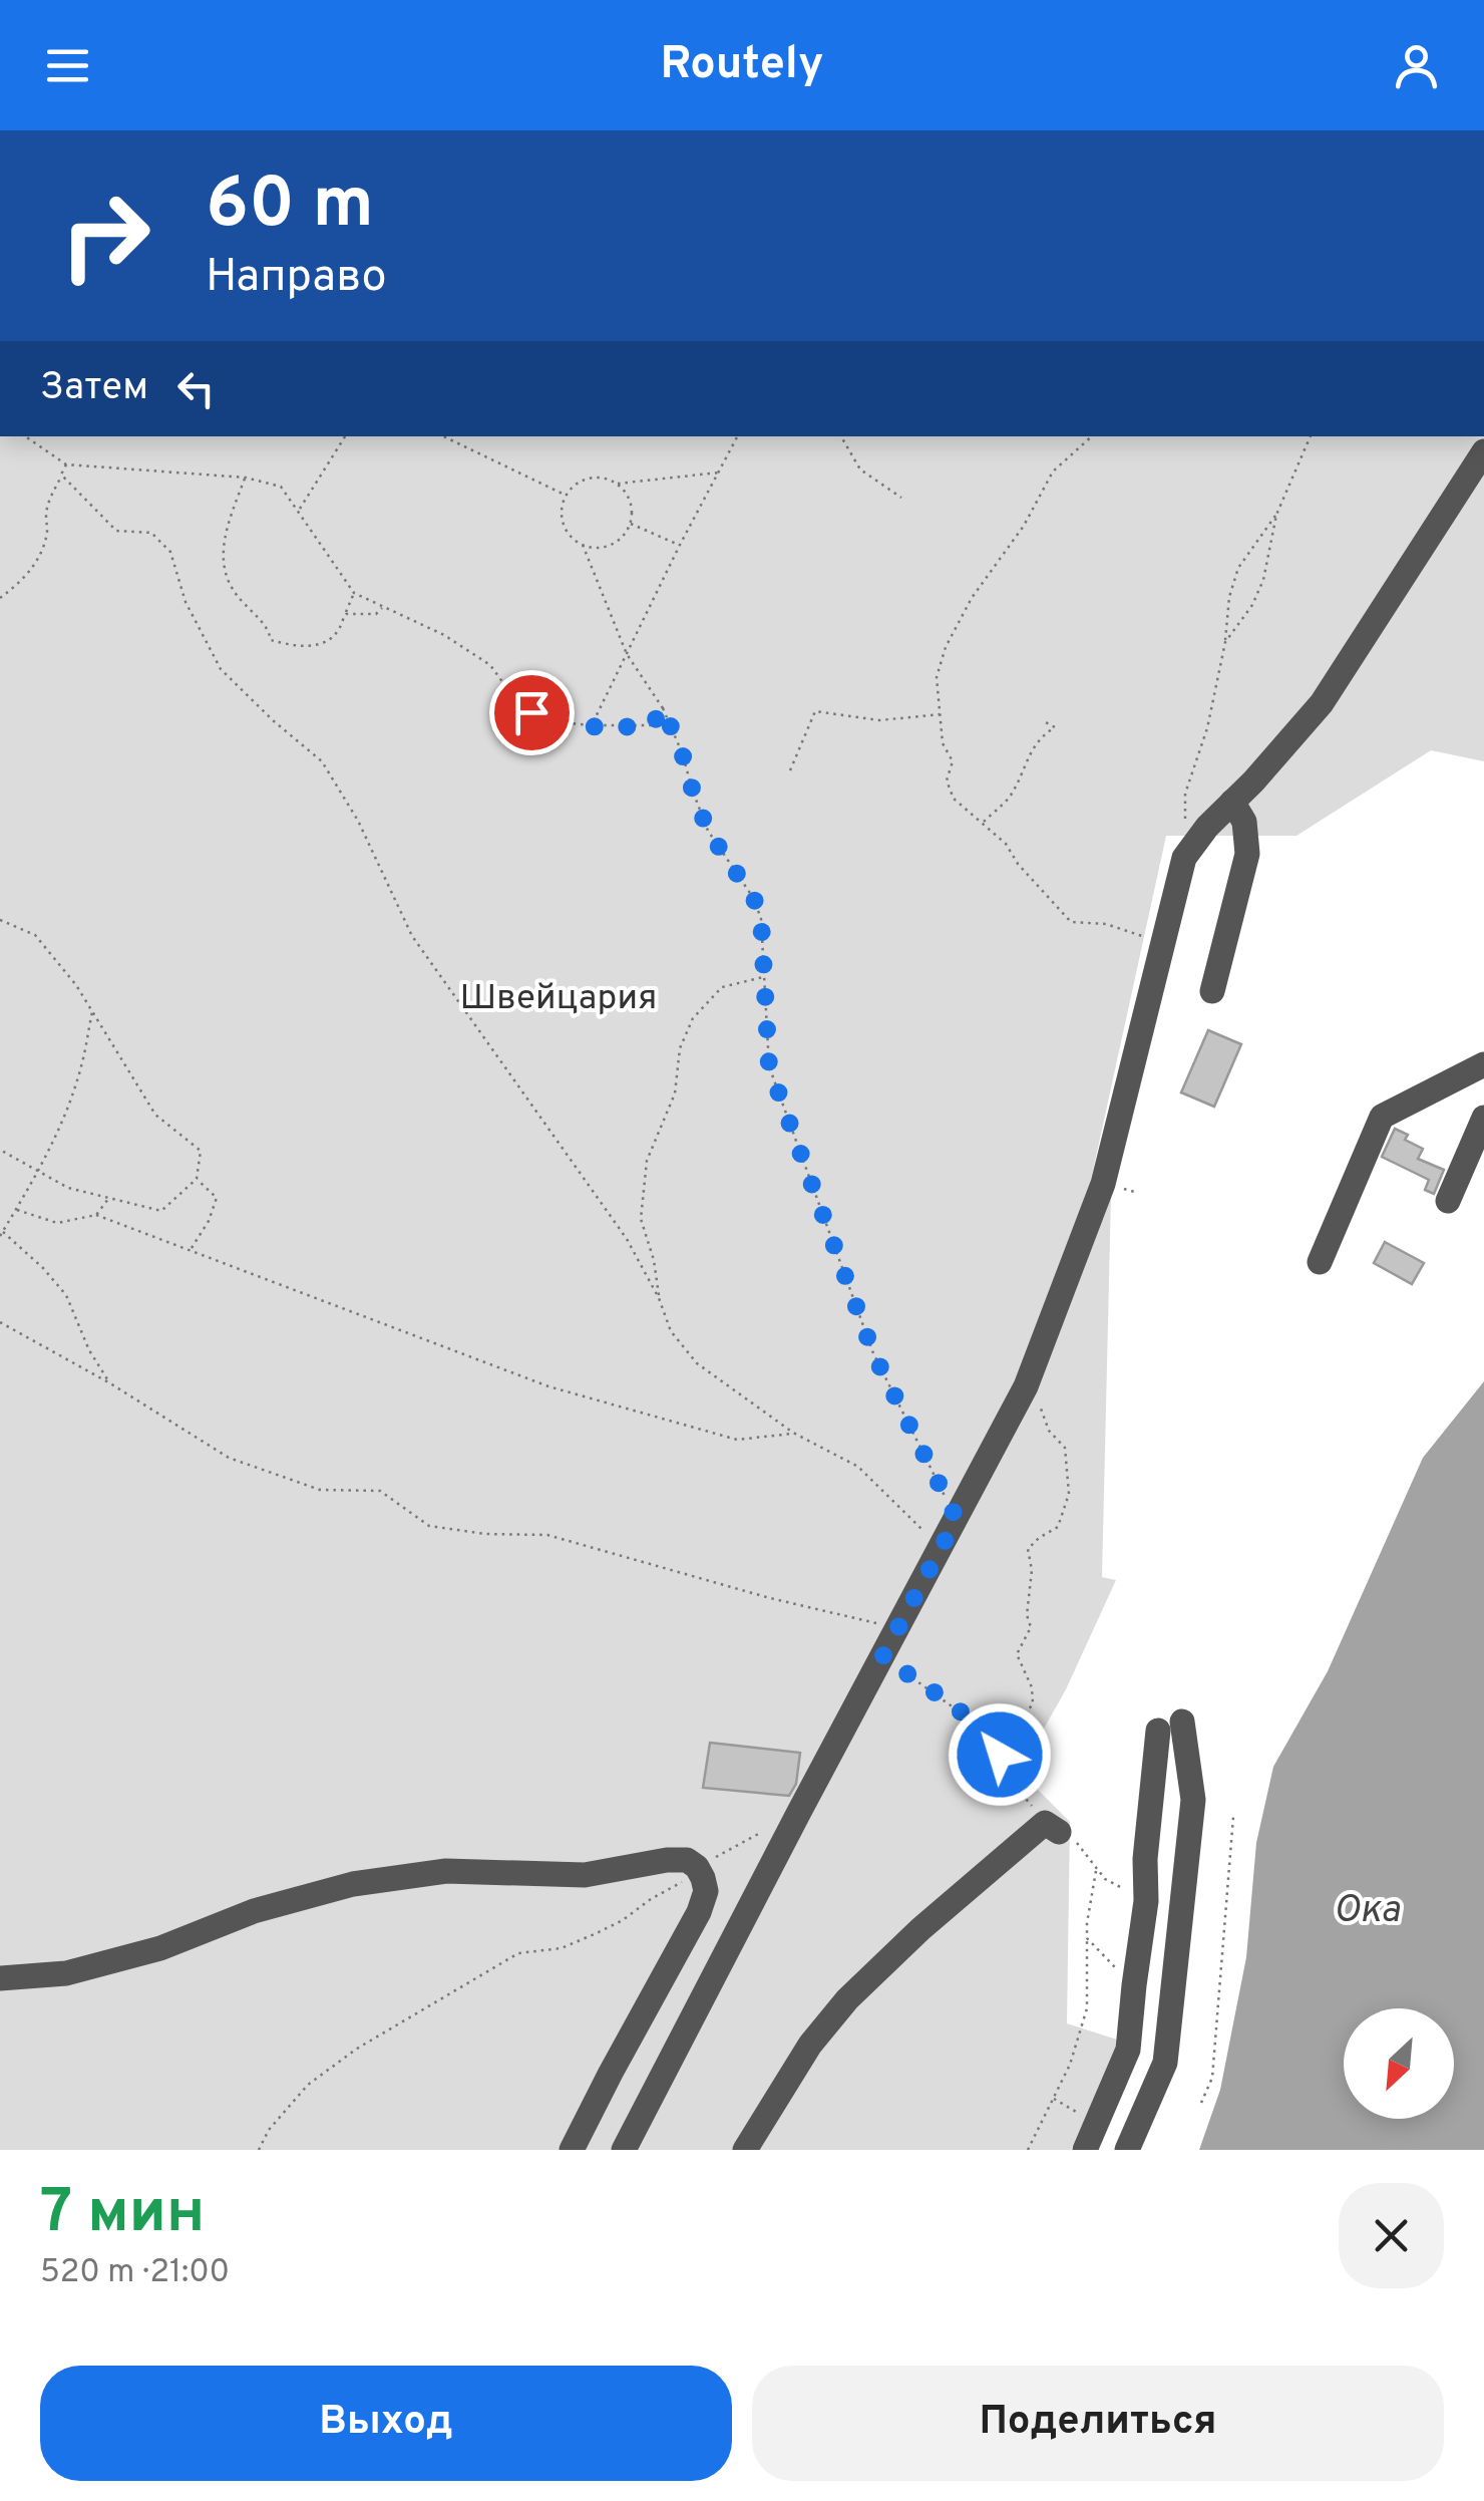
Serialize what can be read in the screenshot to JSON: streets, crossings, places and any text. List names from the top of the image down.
{
  "water": ["Ока"],
  "parks": ["Швейцария"],
  "north": "bottom left",
  "page": {
    "header": "Routely",
    "turn": ["60 m", "Направо"],
    "then": "Затем",
    "heading": ["7 мин", "520 m · 21:00"],
    "buttons": ["Выход", "Поделиться"]
  }
}
